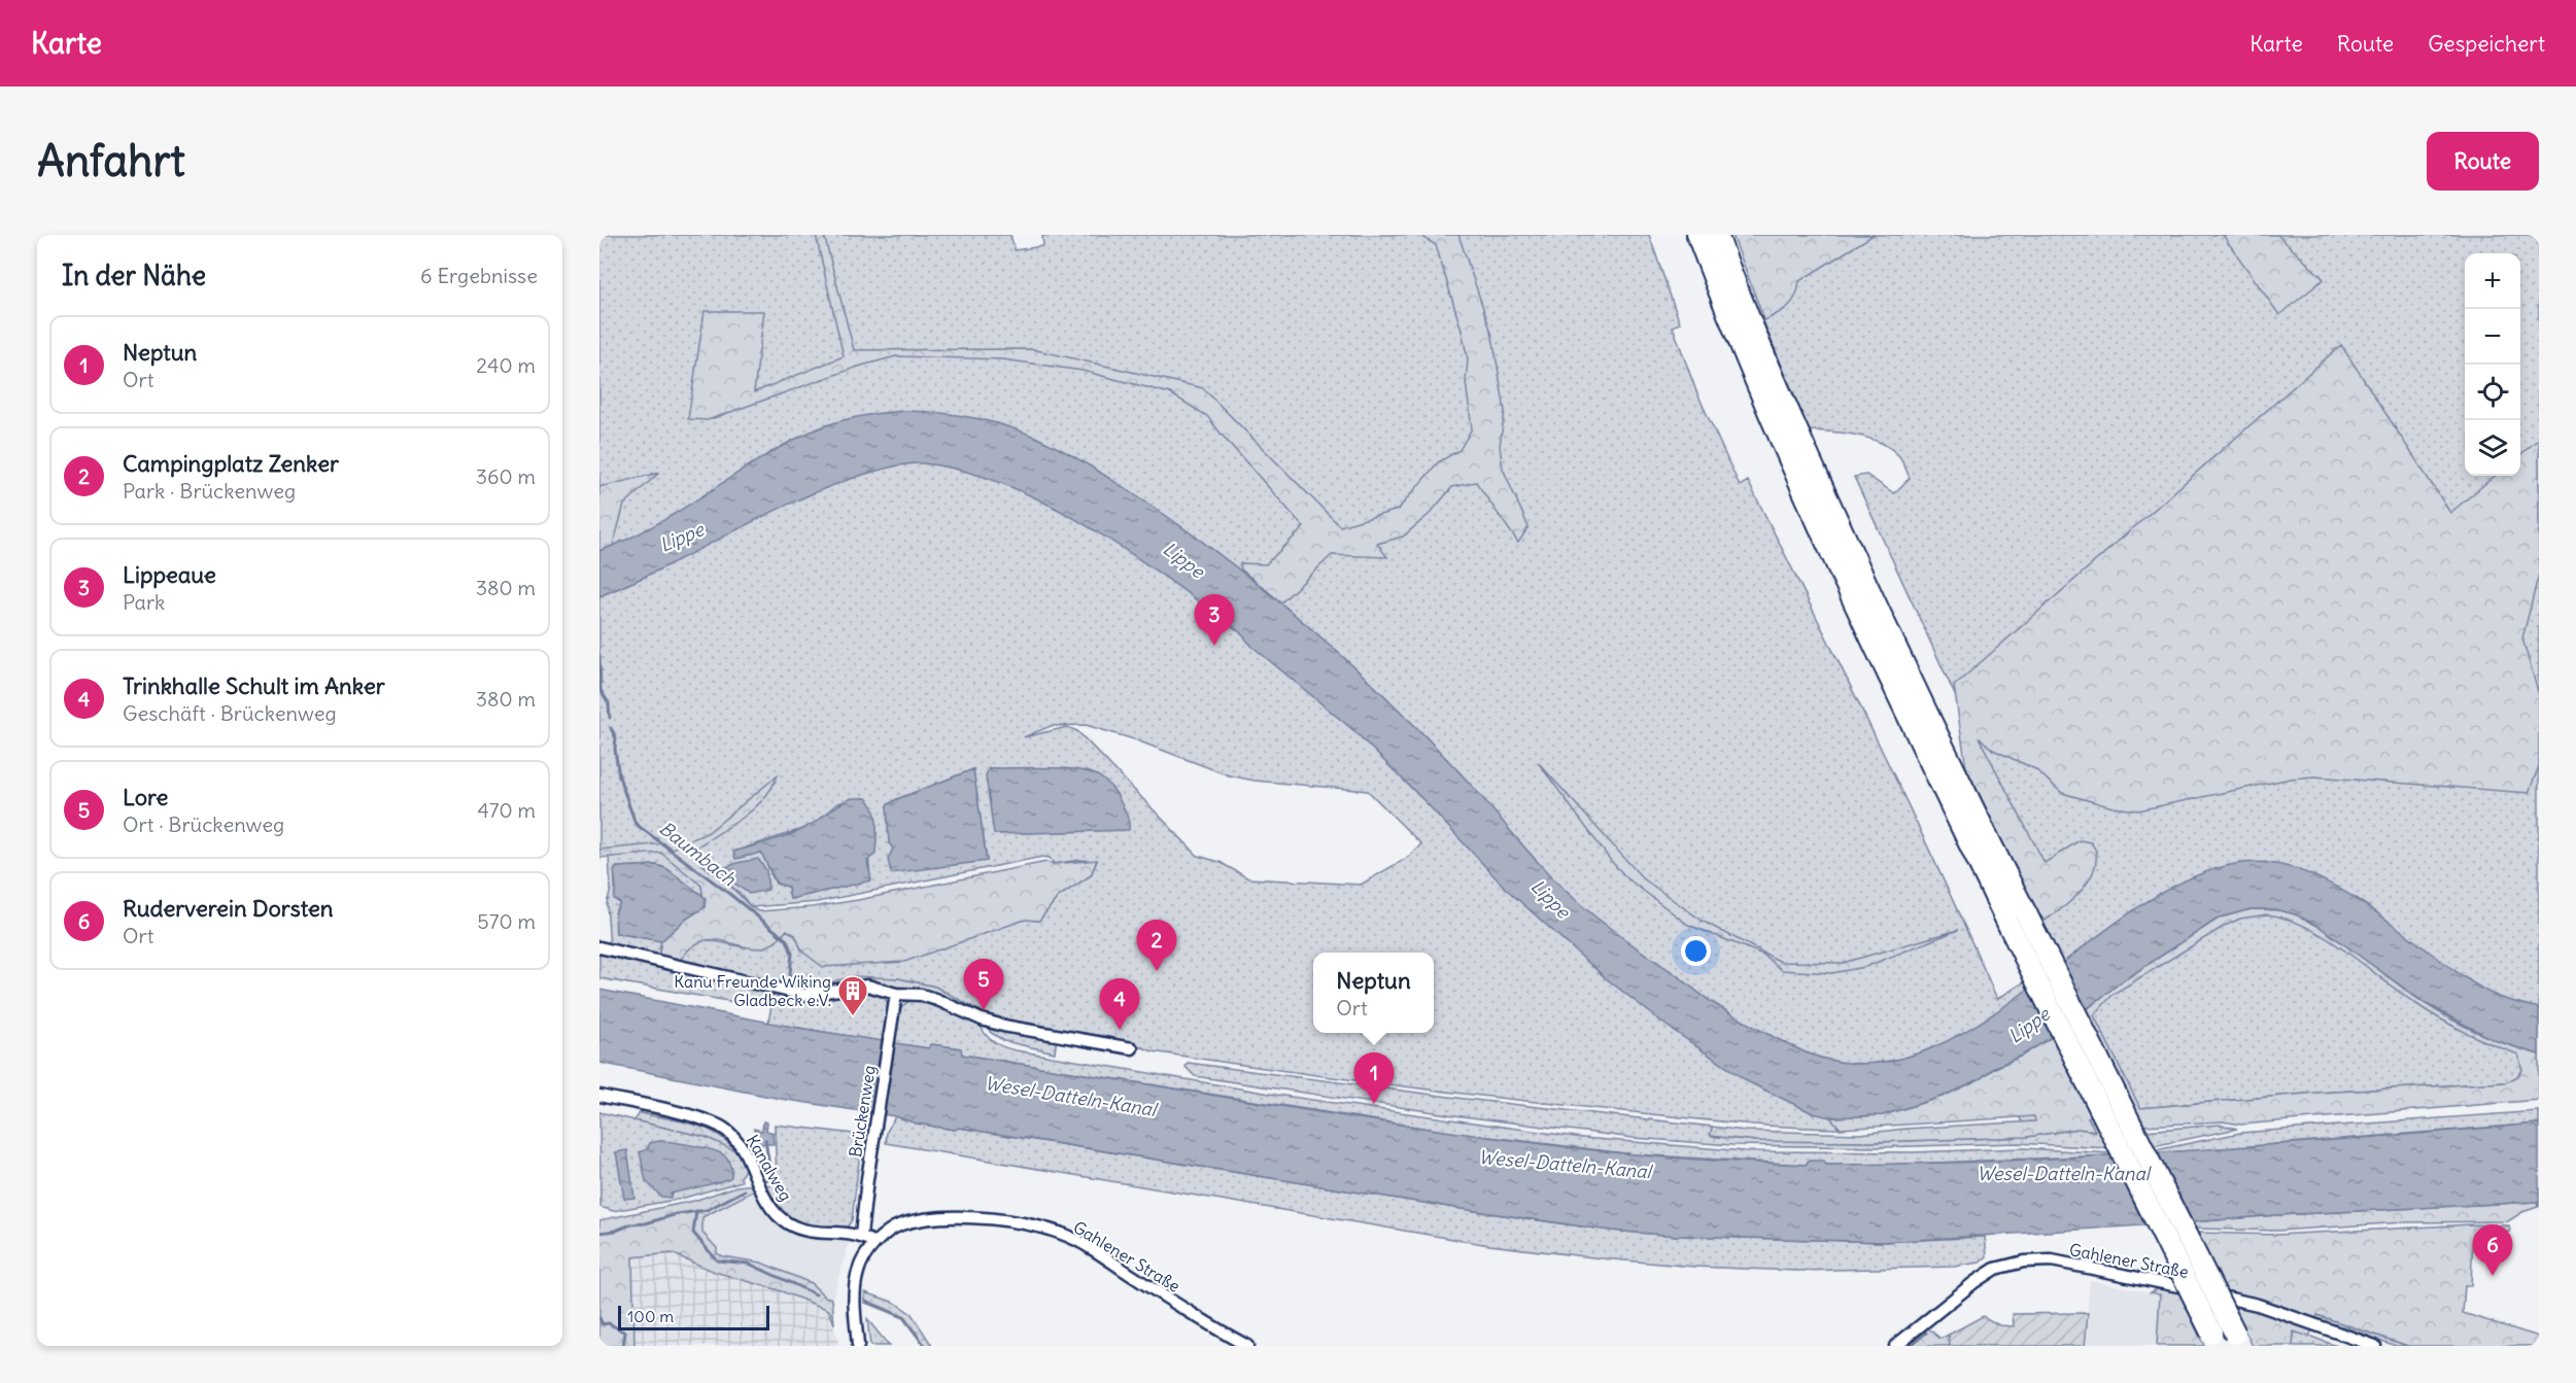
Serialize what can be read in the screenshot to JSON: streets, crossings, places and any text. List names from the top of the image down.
{
  "streets": {
    "street": ["Brückenweg", "Kanalweg", "Gahlener Straße"]
  },
  "crossings": [
    ["Brückenweg", "Kanalweg"],
    ["Kanalweg", "Gahlener Straße"]
  ],
  "water": ["Lippe", "Baumbach", "Wesel-Datteln-Kanal"],
  "places": {
    "building": ["Kanu Freunde Wiking Gladbeck e.V."]
  },
  "scale_bar": "100 m",
  "page": {
    "header": "Karte",
    "nav": ["Karte", "Route", "Gespeichert"],
    "buttons": "Route",
    "title": "Anfahrt",
    "heading": ["In der Nähe", "6 Ergebnisse"],
    "map_buttons": ["+", "−"],
    "list": [
      {
        "mark": "1",
        "name": "Neptun",
        "note": "Ort",
        "value": "240 m"
      },
      {
        "mark": "2",
        "name": "Campingplatz Zenker",
        "note": "Park · Brückenweg",
        "value": "360 m"
      },
      {
        "mark": "3",
        "name": "Lippeaue",
        "note": "Park",
        "value": "380 m"
      },
      {
        "mark": "4",
        "name": "Trinkhalle Schult im Anker",
        "note": "Geschäft · Brückenweg",
        "value": "380 m"
      },
      {
        "mark": "5",
        "name": "Lore",
        "note": "Ort · Brückenweg",
        "value": "470 m"
      },
      {
        "mark": "6",
        "name": "Ruderverein Dorsten",
        "note": "Ort",
        "value": "570 m"
      }
    ],
    "pins": [
      "3",
      "2",
      "5",
      "4",
      "1",
      "6"
    ],
    "popup": ["Neptun", "Ort"],
    "scale": "100 m"
  }
}
